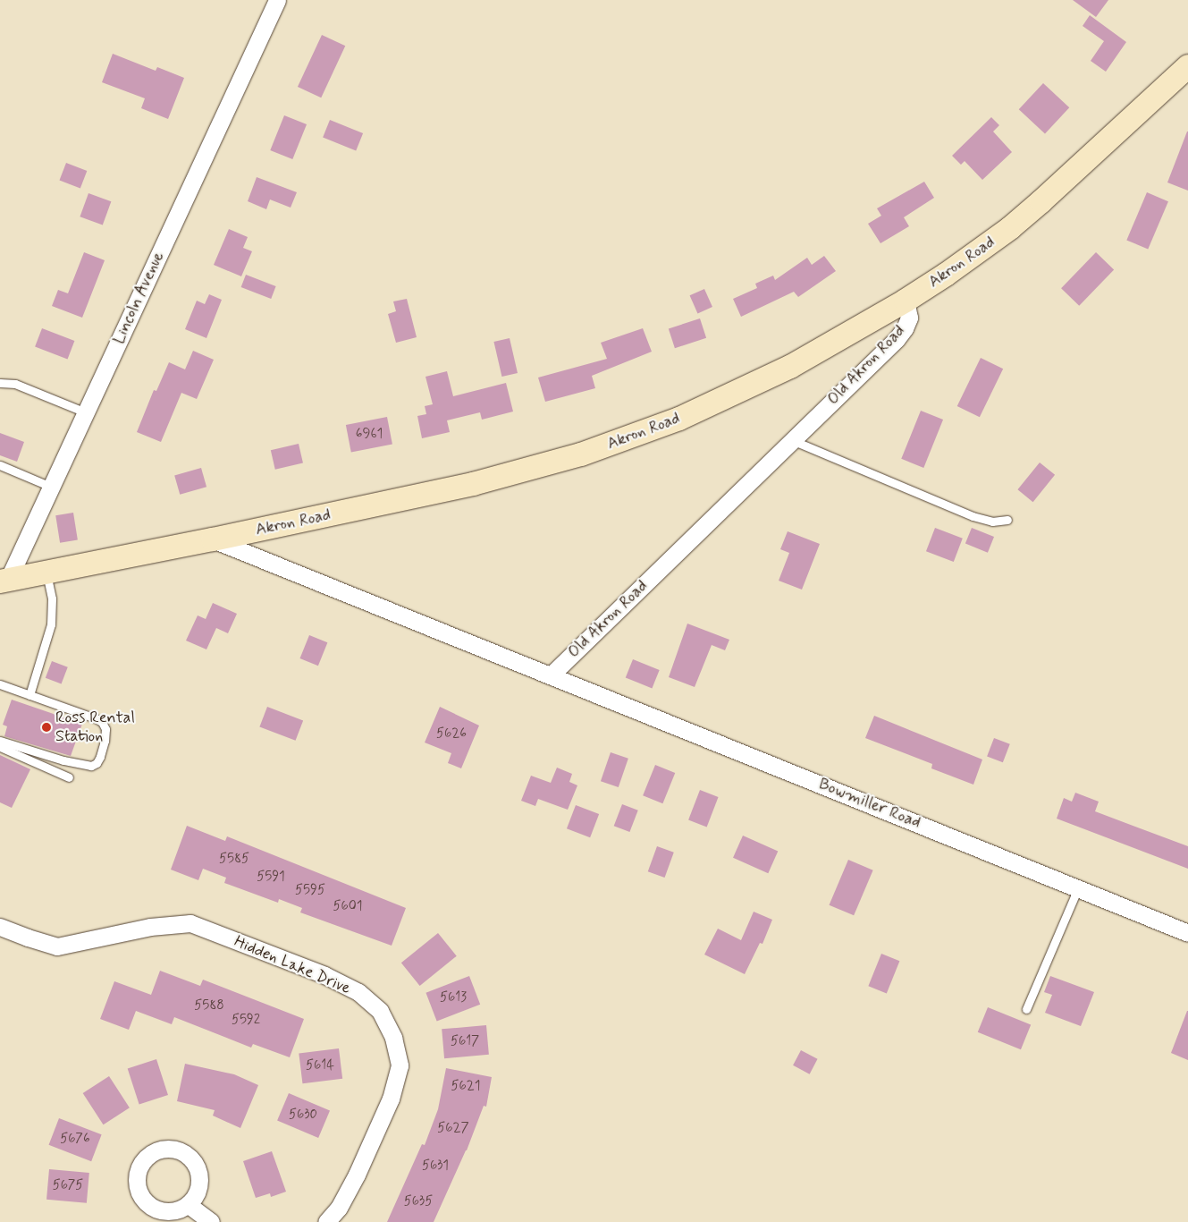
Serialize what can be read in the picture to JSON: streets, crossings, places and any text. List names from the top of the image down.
{
  "streets": {
    "main road": ["Akron Road"],
    "street": [
      "Lincoln Avenue",
      "Old Akron Road",
      "Bowmiller Road",
      "Hidden Lake Drive"
    ]
  },
  "crossings": [
    ["Akron Road", "Lincoln Avenue"],
    ["Akron Road", "Old Akron Road"],
    ["Old Akron Road", "Bowmiller Road"]
  ],
  "places": ["Ross Rental Station"],
  "house_numbers": [
    "6961",
    "5626",
    "5585",
    "5591",
    "5595",
    "5601",
    "5613",
    "5588",
    "5592",
    "5617",
    "5614",
    "5621",
    "5630",
    "5627",
    "5676",
    "5631",
    "5675",
    "5635"
  ]
}
